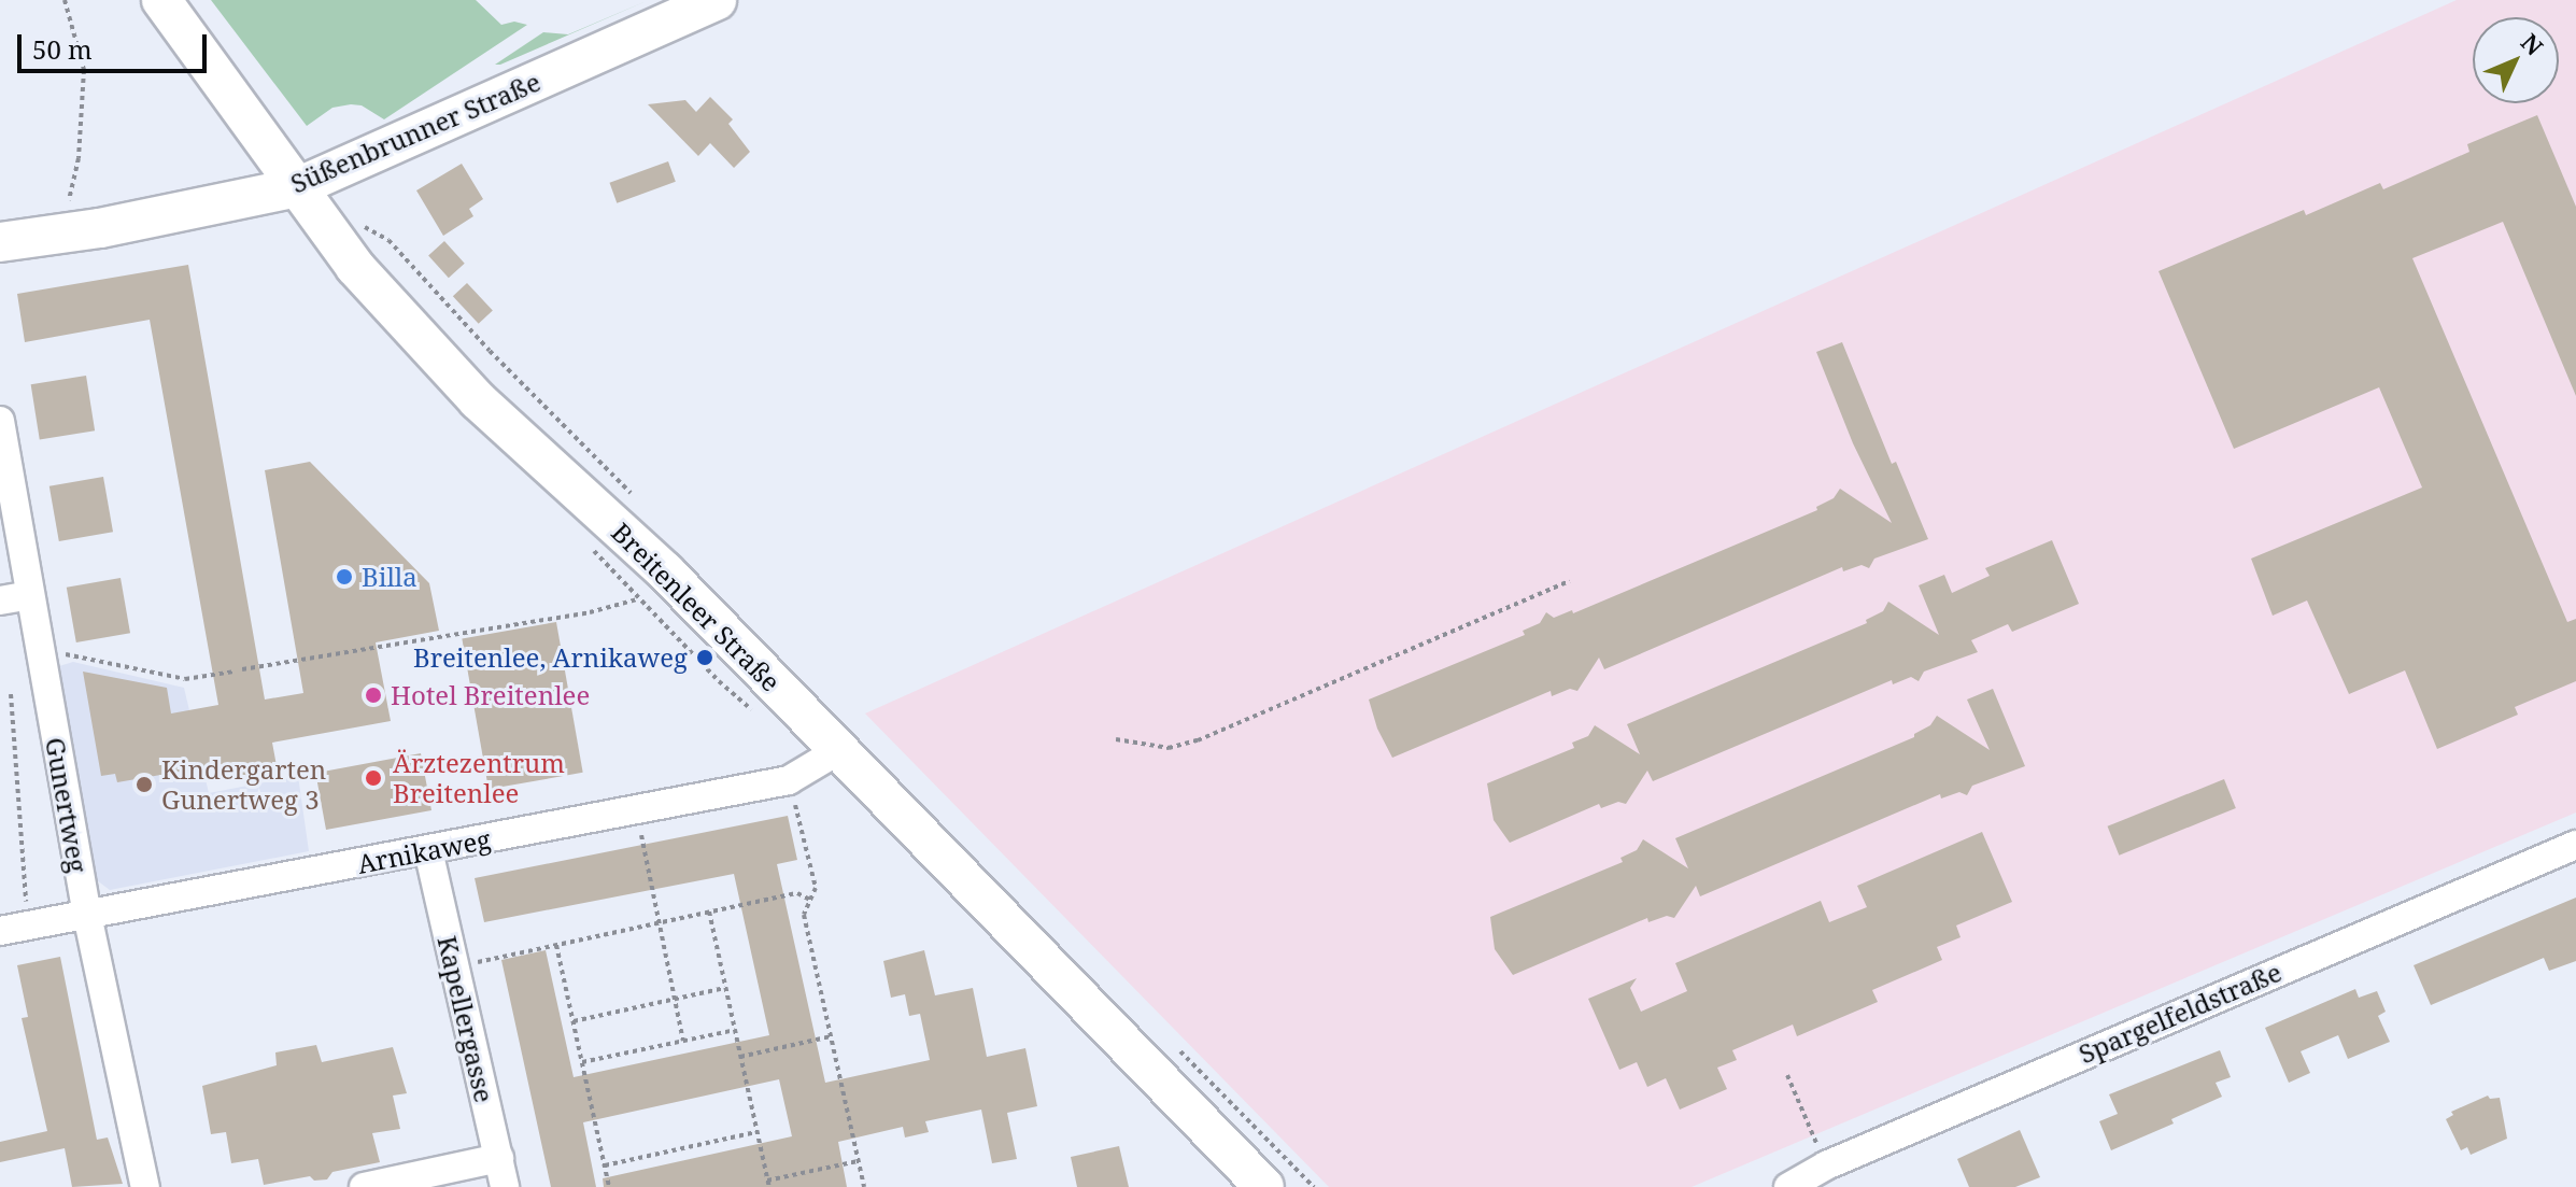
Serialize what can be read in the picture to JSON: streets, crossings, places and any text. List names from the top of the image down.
{
  "streets": {
    "main road": ["Süßenbrunner Straße", "Breitenleer Straße"],
    "street": [
      "Gunertweg",
      "Arnikaweg",
      "Spargelfeldstraße",
      "Kapellergasse"
    ]
  },
  "crossings": [
    ["Süßenbrunner Straße", "Breitenleer Straße"],
    ["Breitenleer Straße", "Arnikaweg"],
    ["Gunertweg", "Arnikaweg"],
    ["Arnikaweg", "Kapellergasse"]
  ],
  "places": [
    "Billa",
    "Breitenlee, Arnikaweg",
    "Hotel Breitenlee",
    "Ärztezentrum Breitenlee",
    "Kindergarten Gunertweg 3"
  ],
  "scale_bar": "50 m",
  "north": "top right"
}
